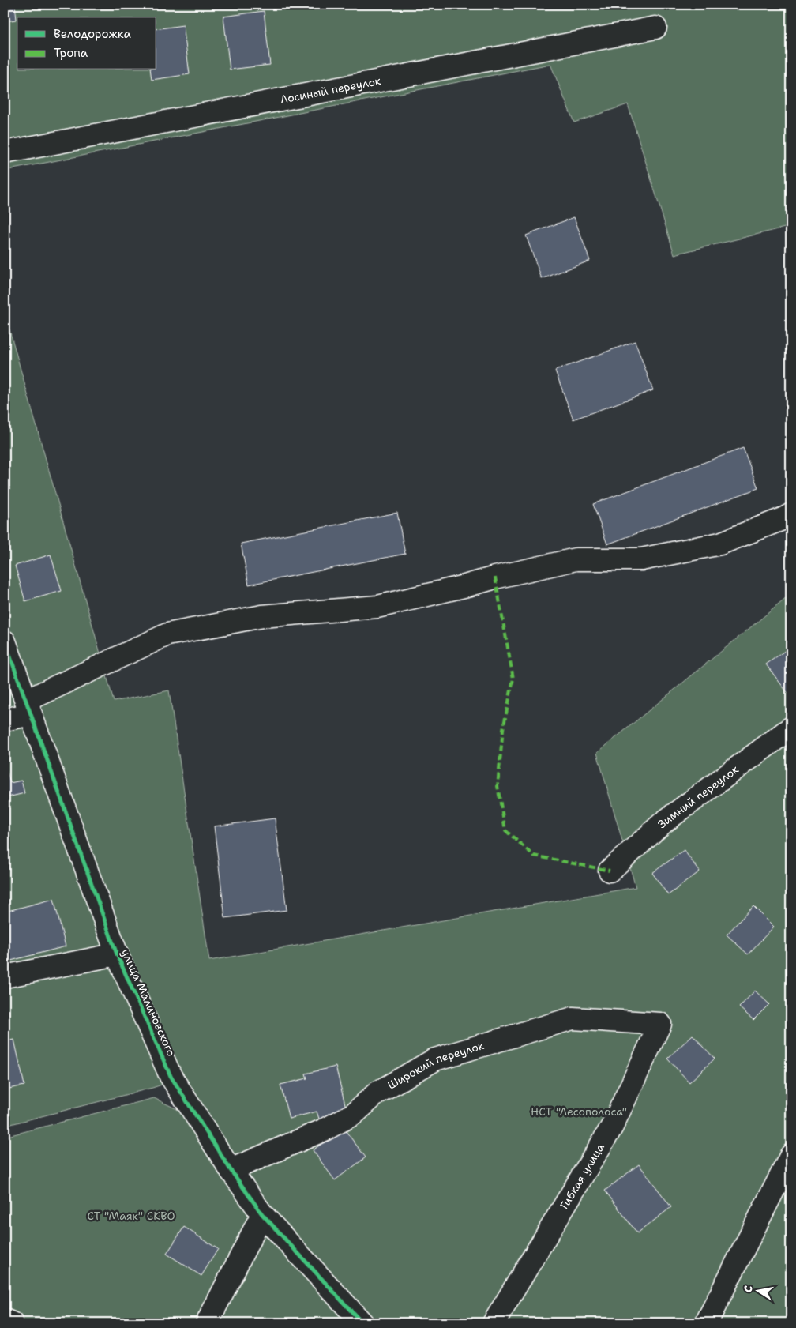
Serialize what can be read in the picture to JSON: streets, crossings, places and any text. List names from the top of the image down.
{
  "streets": {
    "street": [
      "Лосиный переулок",
      "Зимний переулок",
      "улица Малиновского",
      "Широкий переулок",
      "Гибкая улица"
    ]
  },
  "crossings": [
    ["улица Малиновского", "Широкий переулок"],
    ["Широкий переулок", "Гибкая улица"]
  ],
  "parks": ["НСТ \"Лесополоса\"", "СТ \"Маяк\" СКВО"],
  "legend": ["Велодорожка", "Тропа"],
  "north": "left"
}
